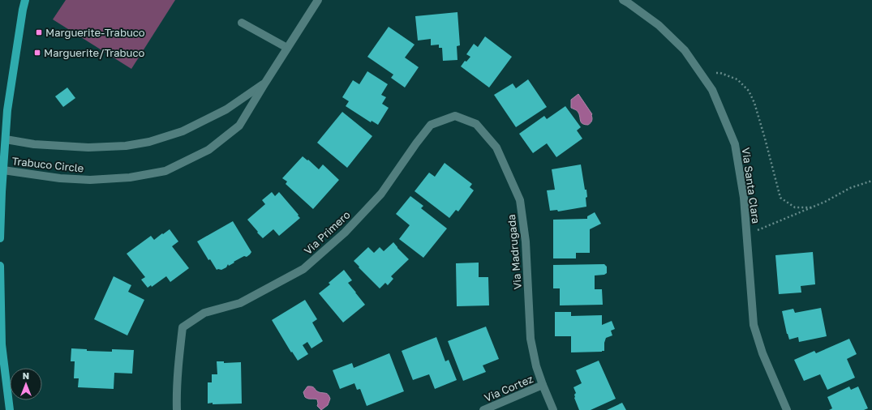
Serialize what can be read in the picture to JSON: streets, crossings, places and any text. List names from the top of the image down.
{
  "streets": {
    "street": [
      "Trabuco Circle",
      "Via Santa Clara",
      "Via Primero",
      "Via Madrugada",
      "Via Cortez"
    ]
  },
  "crossings": [
    ["Via Primero", "Via Madrugada"],
    ["Via Madrugada", "Via Cortez"]
  ],
  "places": {
    "transit": ["Marguerite-Trabuco", "Marguerite/Trabuco"]
  },
  "north": "top"
}
